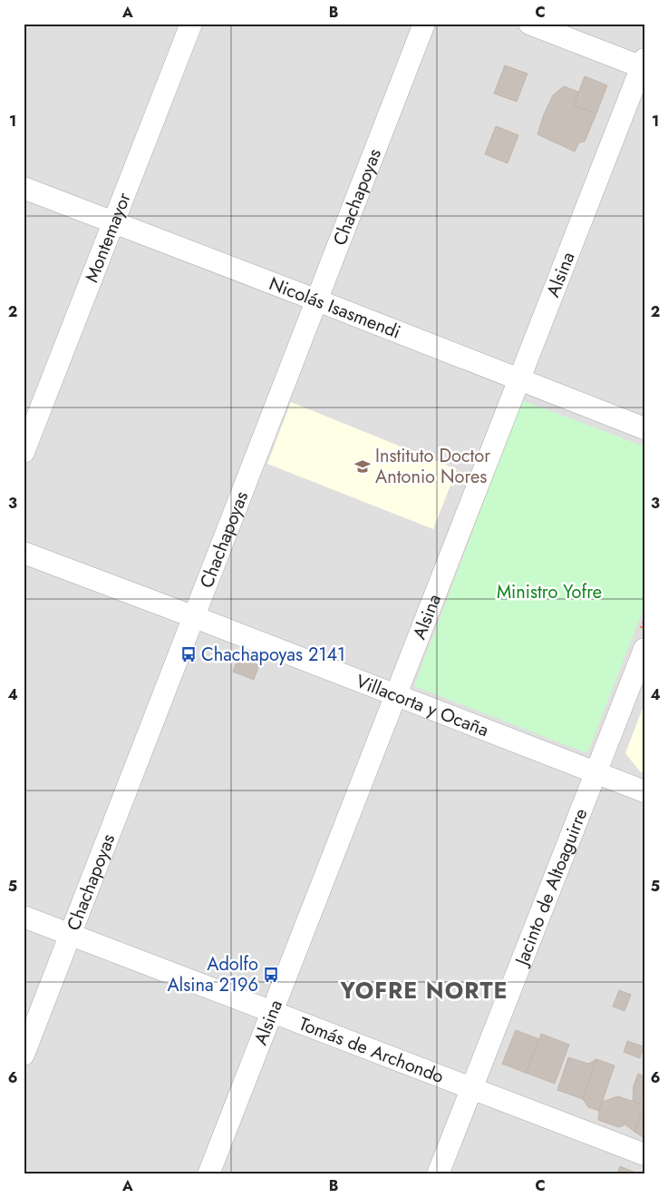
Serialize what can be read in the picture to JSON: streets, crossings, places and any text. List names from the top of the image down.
{
  "streets": {
    "street": [
      "Chachapoyas",
      "Montemayor",
      "Alsina",
      "Nicolás Isasmendi",
      "Villacorta y Ocaña",
      "Jacinto de Altoaguirre",
      "Tomás de Archondo"
    ]
  },
  "crossings": [
    ["Chachapoyas", "Nicolás Isasmendi"],
    ["Chachapoyas", "Villacorta y Ocaña"],
    ["Chachapoyas", "Tomás de Archondo"],
    ["Montemayor", "Nicolás Isasmendi"],
    ["Alsina", "Nicolás Isasmendi"],
    ["Alsina", "Villacorta y Ocaña"],
    ["Alsina", "Tomás de Archondo"],
    ["Villacorta y Ocaña", "Jacinto de Altoaguirre"],
    ["Jacinto de Altoaguirre", "Tomás de Archondo"]
  ],
  "districts": ["YOFRE NORTE"],
  "parks": ["Ministro Yofre"],
  "places": {
    "school or university": ["Instituto Doctor Antonio Nores"],
    "bus stop": ["Chachapoyas 2141", "Adolfo Alsina 2196"]
  },
  "grid": {
    "columns": ["A", "B", "C"],
    "rows": [
      "1",
      "2",
      "3",
      "4",
      "5",
      "6"
    ]
  }
}
